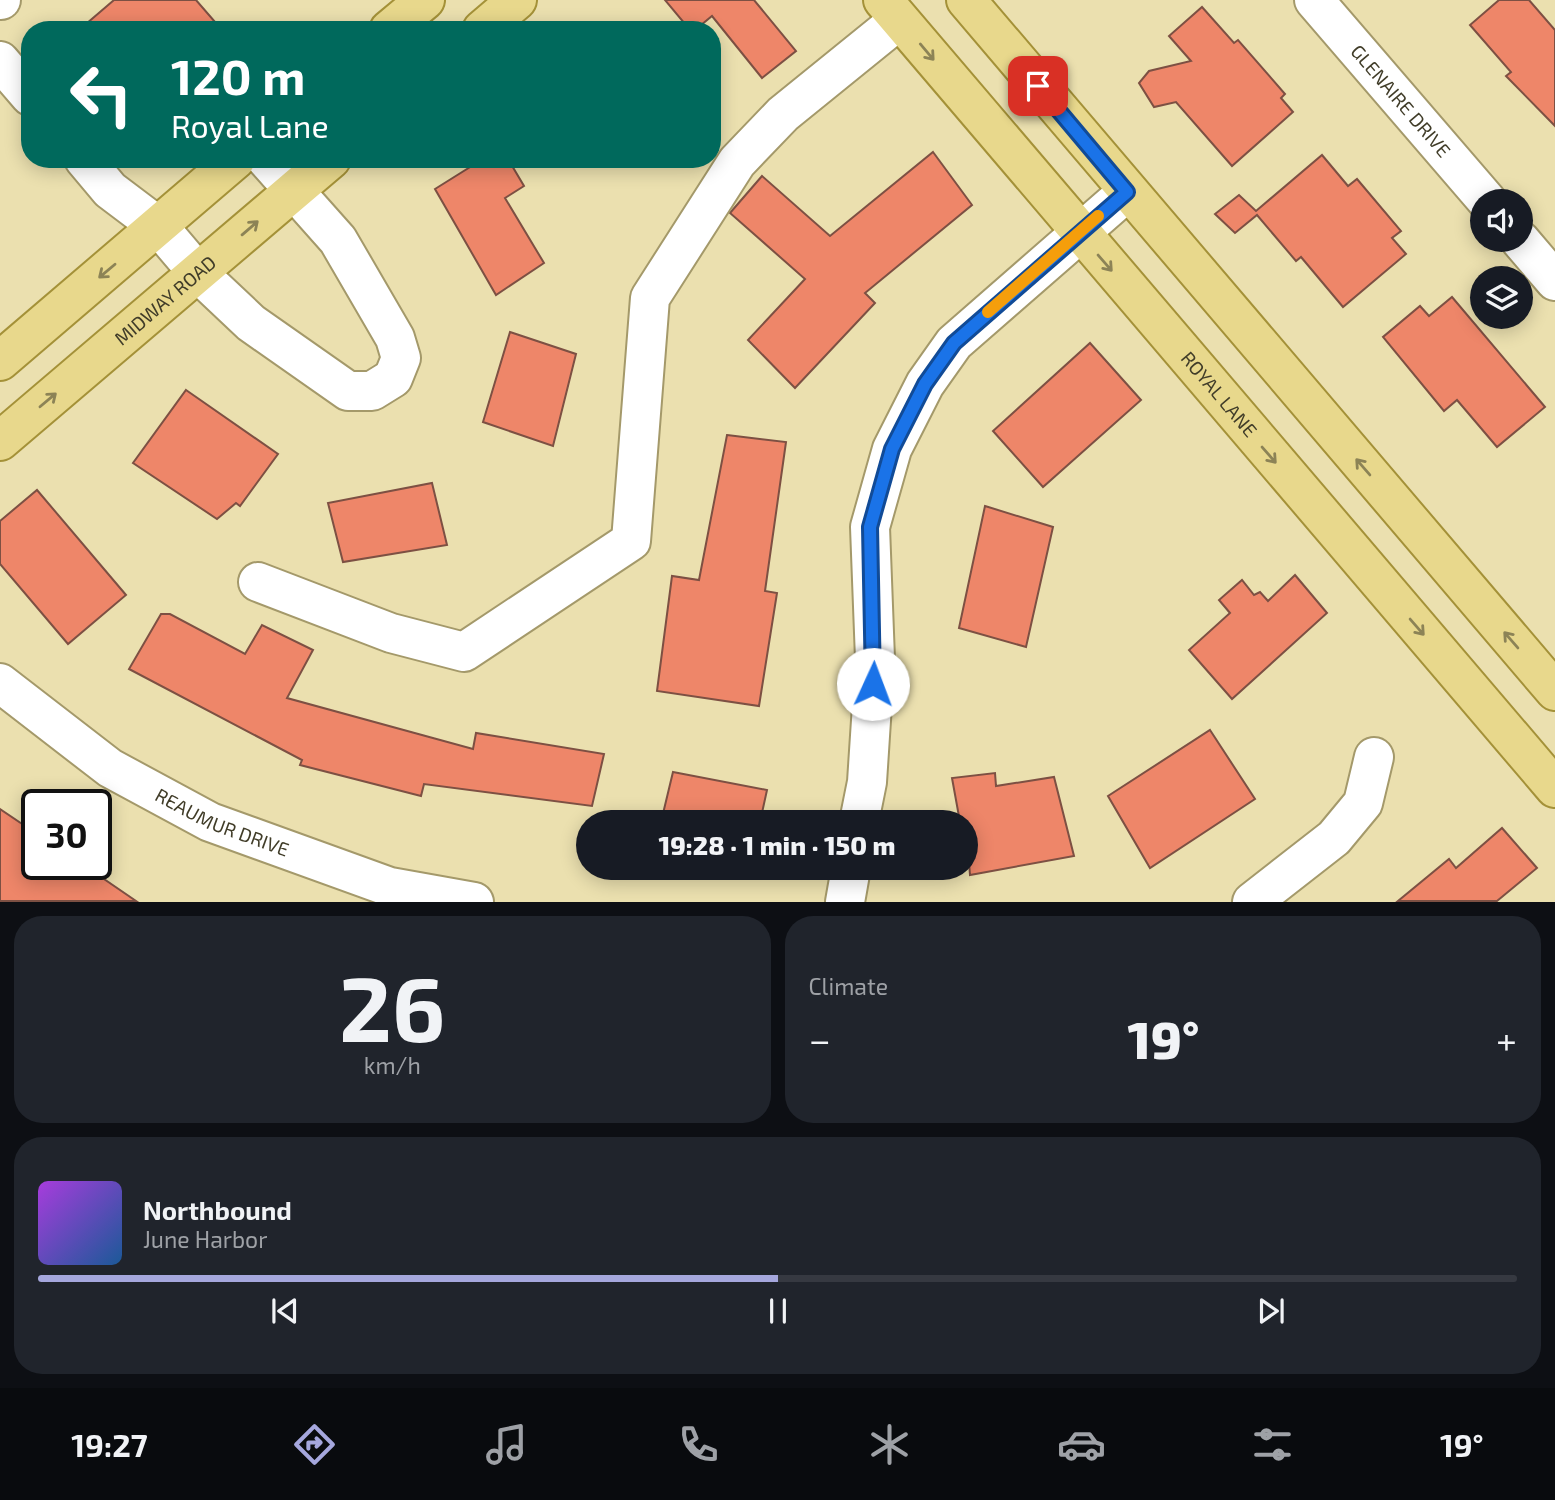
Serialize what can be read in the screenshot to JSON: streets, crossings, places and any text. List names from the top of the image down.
{
  "streets": {
    "main road": ["MIDWAY ROAD", "ROYAL LANE"],
    "street": ["GLENAIRE DRIVE", "REAUMUR DRIVE"]
  },
  "page": {
    "turn": ["120 m", "Royal Lane"],
    "limit": "30",
    "trip": "19:28 · 1 min · 150 m",
    "tile": [
      ["26", "km/h"],
      "Climate"
    ],
    "heat": ["−", "19°", "+"],
    "song": ["Northbound", "June Harbor"],
    "tabs": ["19:27", "19°"]
  }
}
